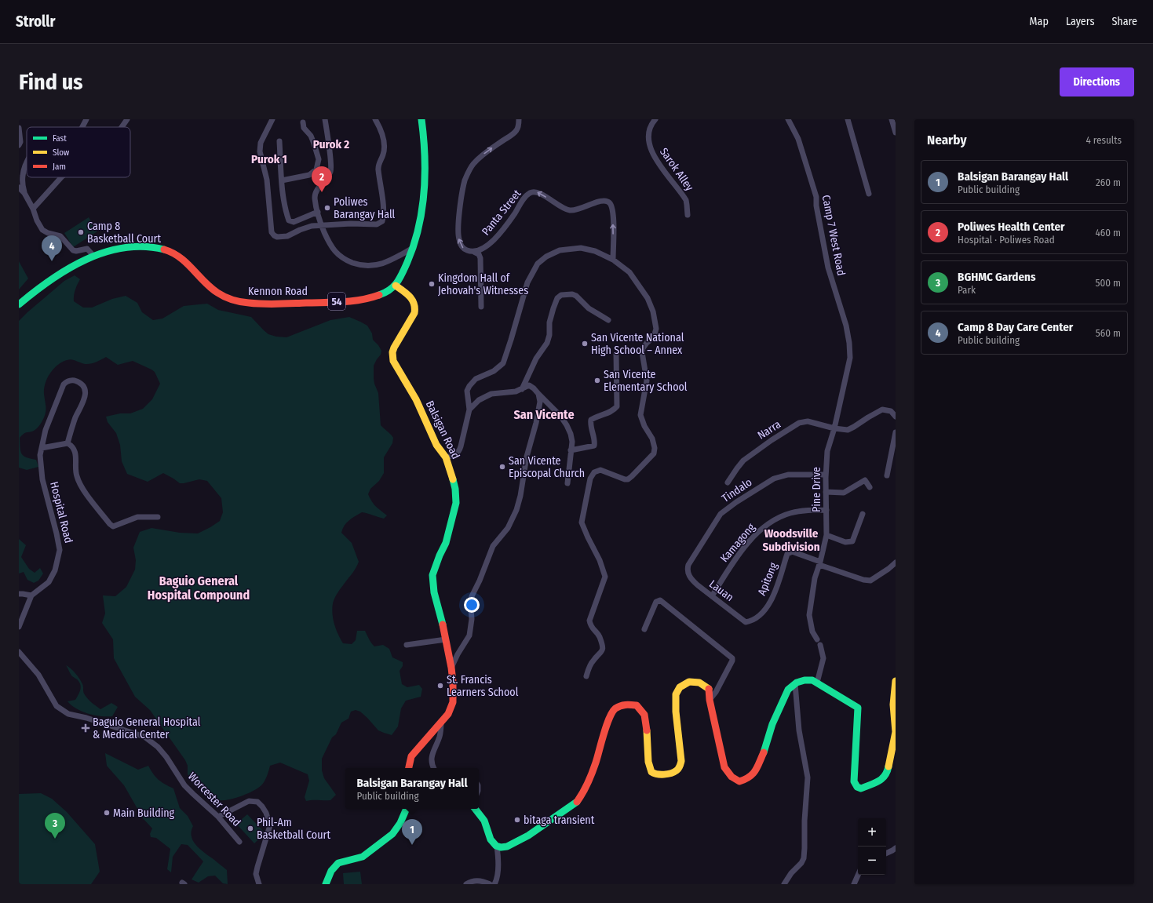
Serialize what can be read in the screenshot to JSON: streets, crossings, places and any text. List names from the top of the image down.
{
  "streets": {
    "main road": ["Kennon Road", "54", "Balsigan Road"],
    "street": [
      "Sarok Alley",
      "Panta Street",
      "Camp 7 West Road",
      "Narra",
      "Pine Drive",
      "Tindalo",
      "Hospital Road",
      "Kamagong",
      "Apitong",
      "Lauan",
      "Worcester Road"
    ]
  },
  "crossings": [
    ["Camp 7 West Road", "Pine Drive"],
    ["Kennon Road", "Balsigan Road"],
    ["Narra", "Pine Drive"],
    ["Pine Drive", "Tindalo"],
    ["Pine Drive", "Kamagong"],
    ["Pine Drive", "Apitong"],
    ["Tindalo", "Lauan"],
    ["Kamagong", "Lauan"],
    ["Apitong", "Lauan"]
  ],
  "districts": [
    "Purok 2",
    "Purok 1",
    "San Vicente",
    "Woodsville Subdivision",
    "Baguio General Hospital Compound"
  ],
  "places": {
    "other": [
      "Poliwes Barangay Hall",
      "Camp 8 Basketball Court",
      "Kingdom Hall of Jehovah's Witnesses",
      "San Vicente National High School – Annex",
      "San Vicente Elementary School",
      "San Vicente Episcopal Church",
      "St. Francis Learners School",
      "Main Building",
      "bitaga transient",
      "Phil-Am Basketball Court"
    ],
    "health": ["Baguio General Hospital & Medical Center"]
  },
  "legend": ["Fast", "Slow", "Jam"],
  "page": {
    "header": "Strollr",
    "nav": ["Map", "Layers", "Share"],
    "buttons": "Directions",
    "title": "Find us",
    "heading": ["Nearby", "4 results"],
    "list": [
      {
        "mark": "1",
        "name": "Balsigan Barangay Hall",
        "note": "Public building",
        "value": "260 m"
      },
      {
        "mark": "2",
        "name": "Poliwes Health Center",
        "note": "Hospital · Poliwes Road",
        "value": "460 m"
      },
      {
        "mark": "3",
        "name": "BGHMC Gardens",
        "note": "Park",
        "value": "500 m"
      },
      {
        "mark": "4",
        "name": "Camp 8 Day Care Center",
        "note": "Public building",
        "value": "560 m"
      }
    ],
    "pins": [
      "2",
      "4",
      "3",
      "1"
    ],
    "popup": ["Balsigan Barangay Hall", "Public building"],
    "map_buttons": ["+", "−"]
  }
}
